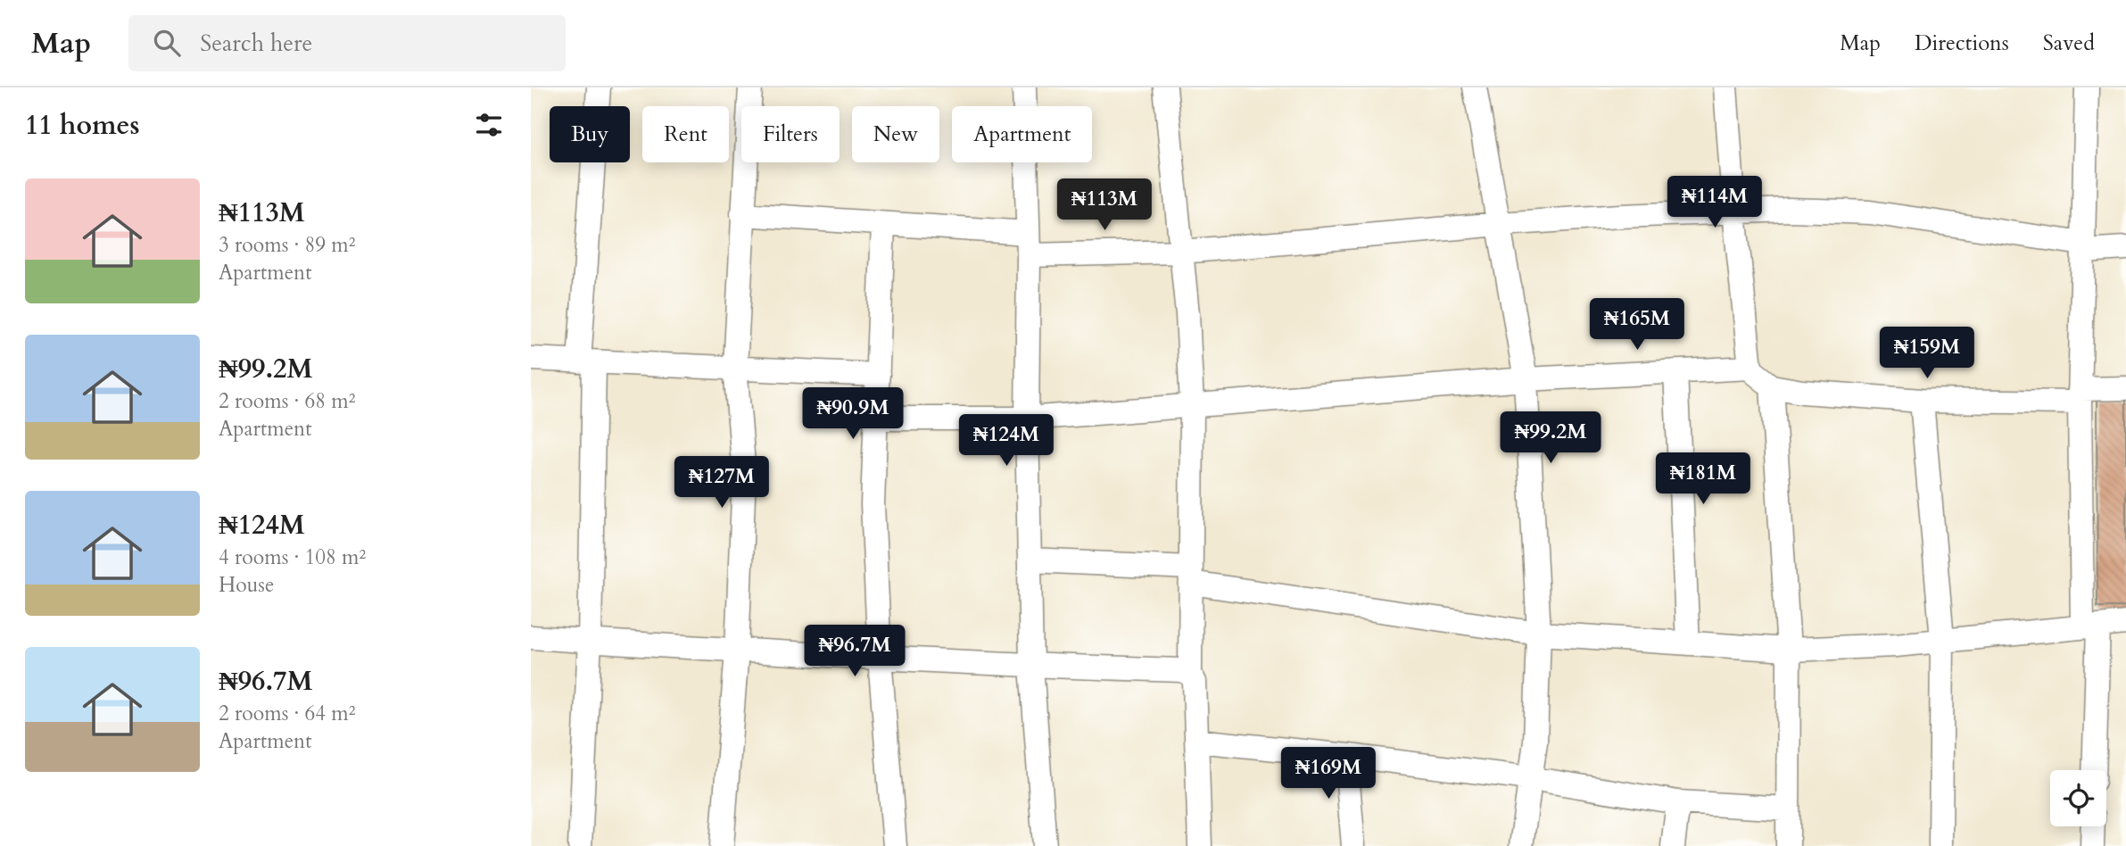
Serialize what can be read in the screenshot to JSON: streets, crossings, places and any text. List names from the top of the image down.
{
  "page": {
    "header": "Map",
    "search": "Search here",
    "nav": ["Map", "Directions", "Saved"],
    "heading": "11 homes",
    "chip": [
      "Buy",
      "Rent",
      "Filters",
      "New",
      "Apartment"
    ],
    "list": [
      {
        "name": "₦113M",
        "note": "3 rooms · 89 m² · Apartment"
      },
      {
        "name": "₦99.2M",
        "note": "2 rooms · 68 m² · Apartment"
      },
      {
        "name": "₦124M",
        "note": "4 rooms · 108 m² · House"
      },
      {
        "name": "₦96.7M",
        "note": "2 rooms · 64 m² · Apartment"
      }
    ],
    "price": [
      "₦114M",
      "₦113M",
      "₦165M",
      "₦159M",
      "₦90.9M",
      "₦99.2M",
      "₦124M",
      "₦181M",
      "₦127M",
      "₦96.7M",
      "₦169M"
    ]
  }
}
